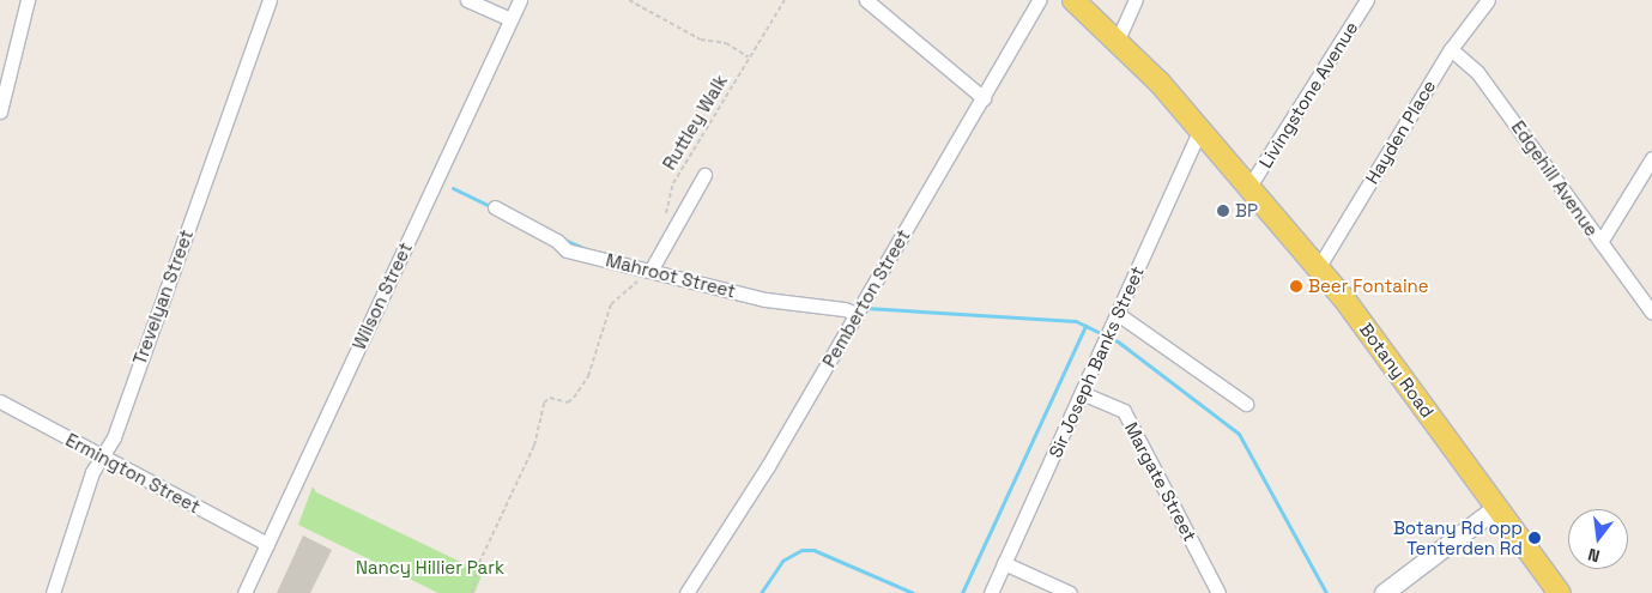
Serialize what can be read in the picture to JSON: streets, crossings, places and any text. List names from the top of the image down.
{
  "streets": {
    "main road": ["Botany Road"],
    "street": [
      "Livingstone Avenue",
      "Hayden Place",
      "Edgehill Avenue",
      "Mahroot Street",
      "Wilson Street",
      "Trevelyan Street",
      "Pemberton Street",
      "Sir Joseph Banks Street",
      "Ermington Street",
      "Margate Street"
    ],
    "path": ["Ruttley Walk"]
  },
  "crossings": [
    ["Livingstone Avenue", "Botany Road"],
    ["Hayden Place", "Edgehill Avenue"],
    ["Hayden Place", "Botany Road"],
    ["Mahroot Street", "Pemberton Street"],
    ["Wilson Street", "Ermington Street"],
    ["Trevelyan Street", "Ermington Street"],
    ["Sir Joseph Banks Street", "Botany Road"],
    ["Sir Joseph Banks Street", "Margate Street"]
  ],
  "parks": ["Nancy Hillier Park"],
  "places": ["BP", "Beer Fontaine", "Botany Rd opp Tenterden Rd"],
  "north": "bottom"
}
